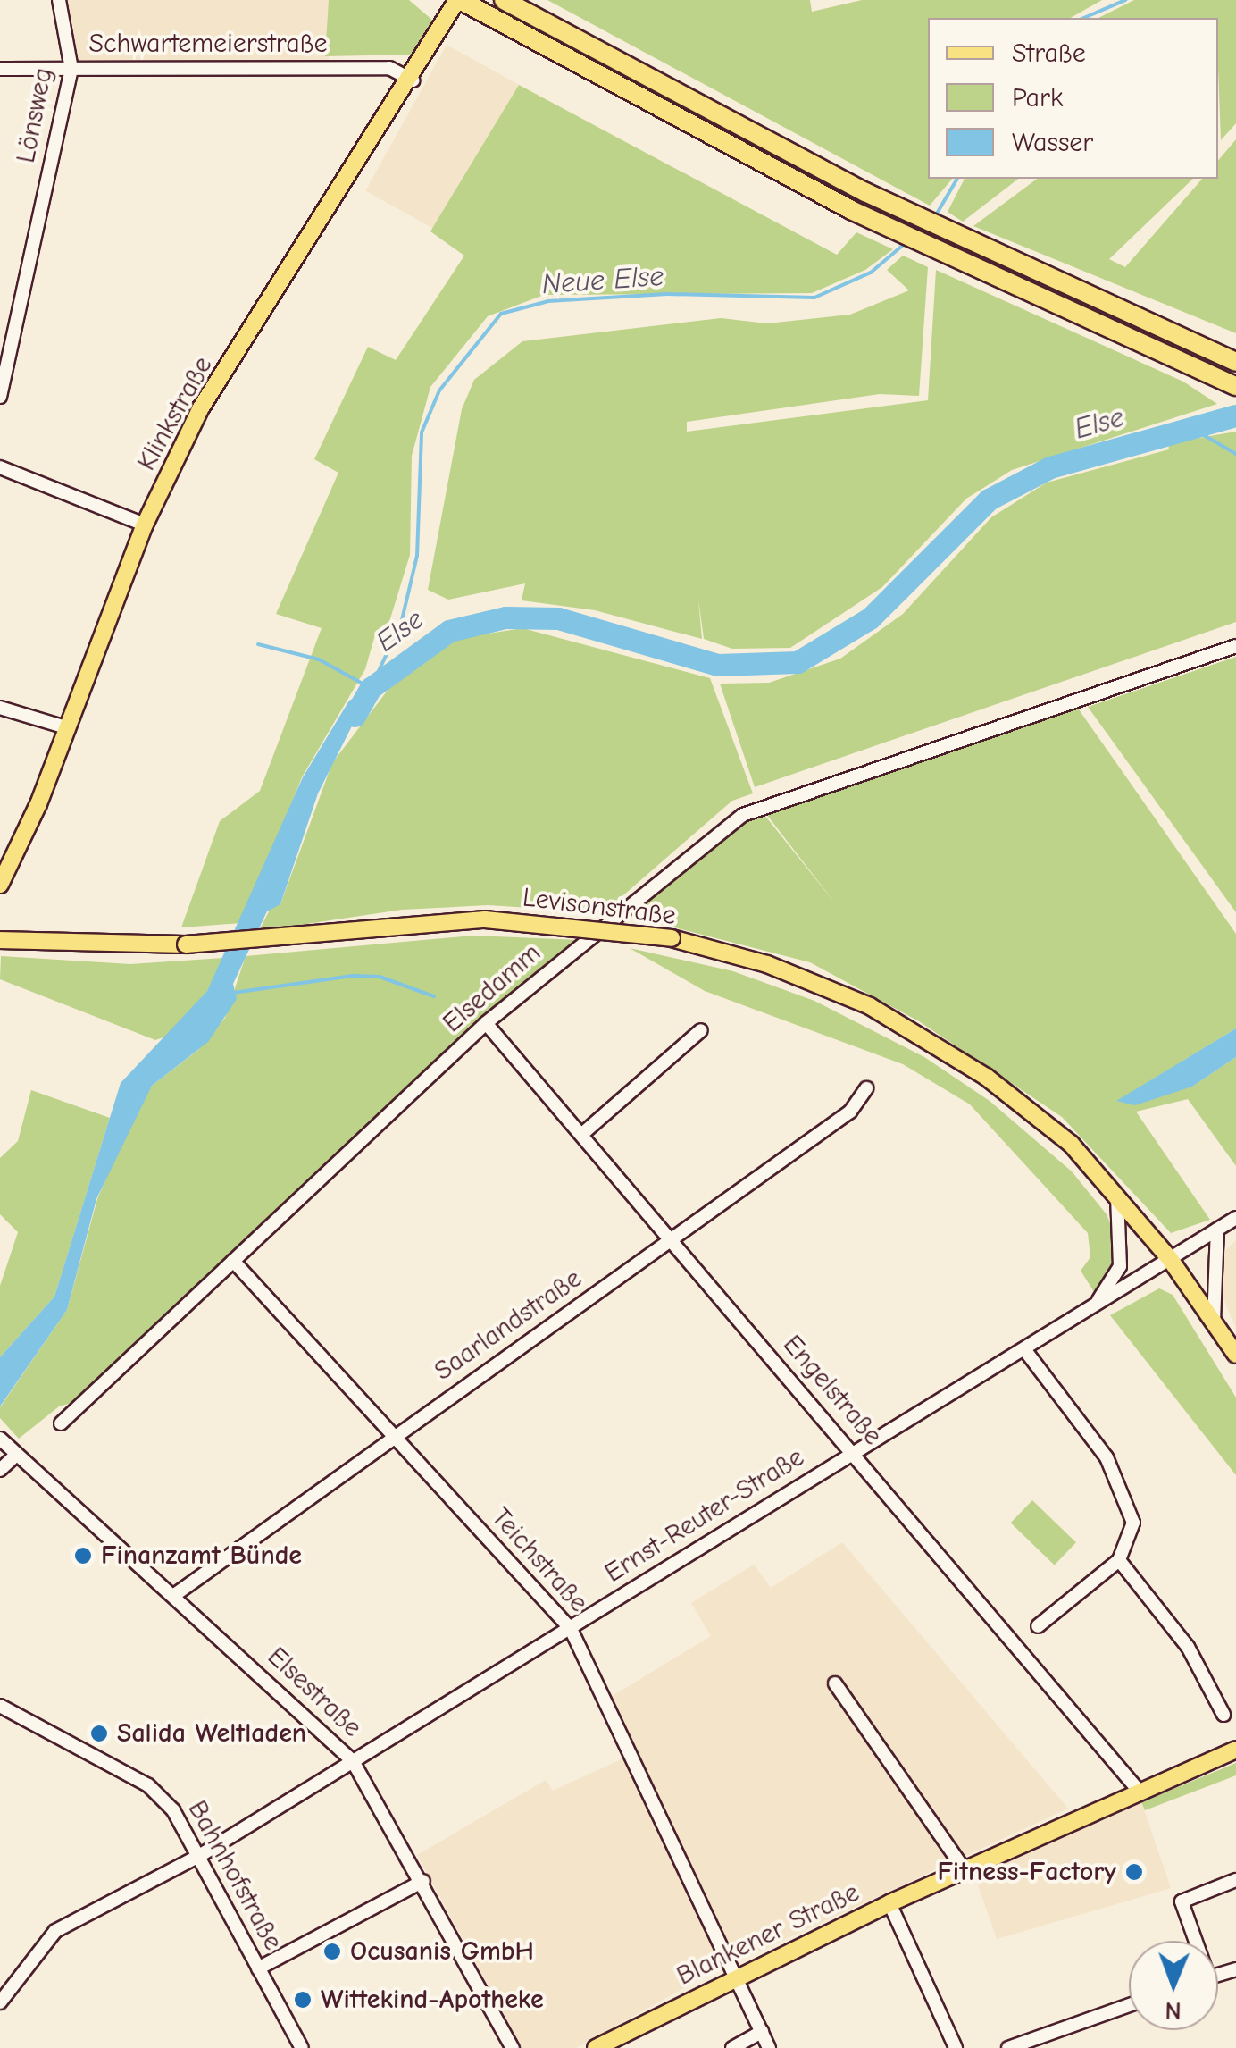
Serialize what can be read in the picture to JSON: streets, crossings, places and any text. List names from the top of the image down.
{
  "streets": {
    "main road": ["Klinkstraße", "Levisonstraße", "Blankener Straße"],
    "street": [
      "Schwartemeierstraße",
      "Lönsweg",
      "Elsedamm",
      "Saarlandstraße",
      "Engelstraße",
      "Ernst-Reuter-Straße",
      "Teichstraße",
      "Elsestraße",
      "Bahnhofstraße"
    ]
  },
  "crossings": [
    ["Schwartemeierstraße", "Lönsweg"],
    ["Schwartemeierstraße", "Klinkstraße"],
    ["Levisonstraße", "Ernst-Reuter-Straße"],
    ["Elsedamm", "Engelstraße"],
    ["Elsedamm", "Teichstraße"],
    ["Saarlandstraße", "Engelstraße"],
    ["Saarlandstraße", "Teichstraße"],
    ["Saarlandstraße", "Elsestraße"],
    ["Engelstraße", "Ernst-Reuter-Straße"],
    ["Engelstraße", "Blankener Straße"],
    ["Ernst-Reuter-Straße", "Teichstraße"],
    ["Ernst-Reuter-Straße", "Elsestraße"],
    ["Ernst-Reuter-Straße", "Bahnhofstraße"],
    ["Teichstraße", "Blankener Straße"]
  ],
  "water": ["Neue Else", "Else"],
  "places": [
    "Finanzamt Bünde",
    "Salida Weltladen",
    "Fitness-Factory",
    "Ocusanis GmbH",
    "Wittekind-Apotheke"
  ],
  "legend": ["Straße", "Park", "Wasser"],
  "north": "bottom"
}
